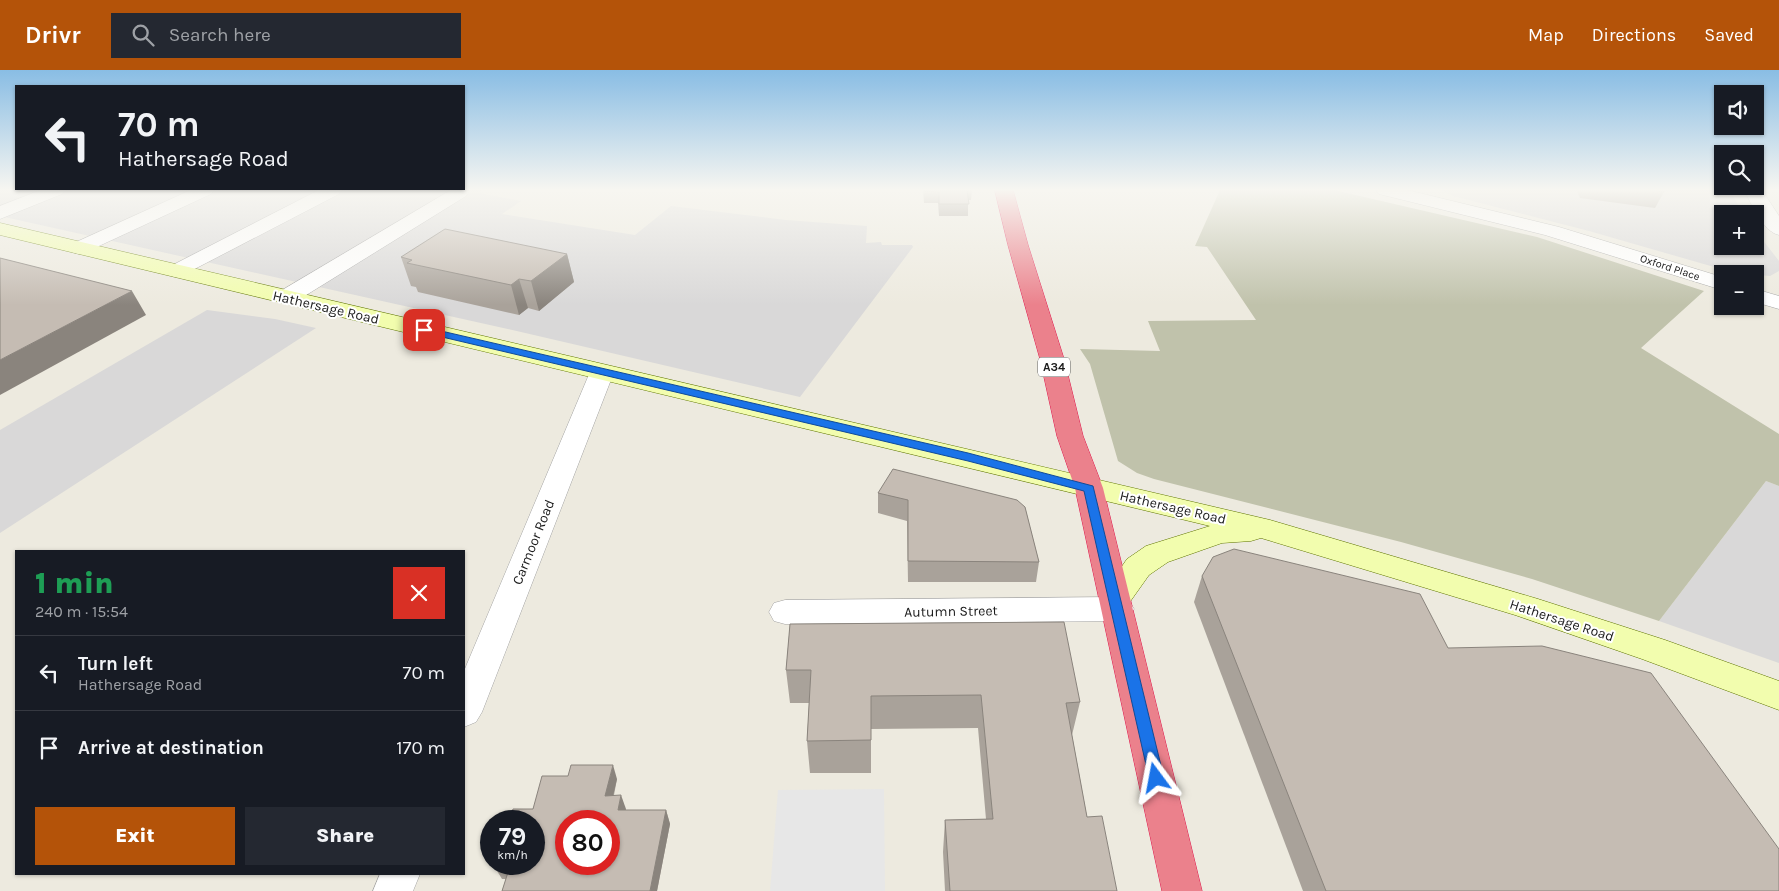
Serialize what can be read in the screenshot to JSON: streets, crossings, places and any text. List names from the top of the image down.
{
  "streets": {
    "highway": ["A34"],
    "street": [
      "Oxford Place",
      "Hathersage Road",
      "Carmoor Road",
      "Autumn Street"
    ]
  },
  "crossings": [
    ["Hathersage Road", "A34"],
    ["Hathersage Road", "Carmoor Road"],
    ["A34", "Autumn Street"]
  ],
  "page": {
    "header": "Drivr",
    "search": "Search here",
    "nav": ["Map", "Directions", "Saved"],
    "map_buttons": ["+", "−"],
    "turn": ["70 m", "Hathersage Road"],
    "heading": ["1 min", "240 m · 15:54"],
    "list": [
      {
        "name": "Turn left",
        "note": "Hathersage Road",
        "value": "70 m"
      },
      {
        "name": "Arrive at destination",
        "value": "170 m"
      }
    ],
    "buttons": ["Exit", "Share"],
    "speed": "79 km/h",
    "limit": "80"
  }
}
